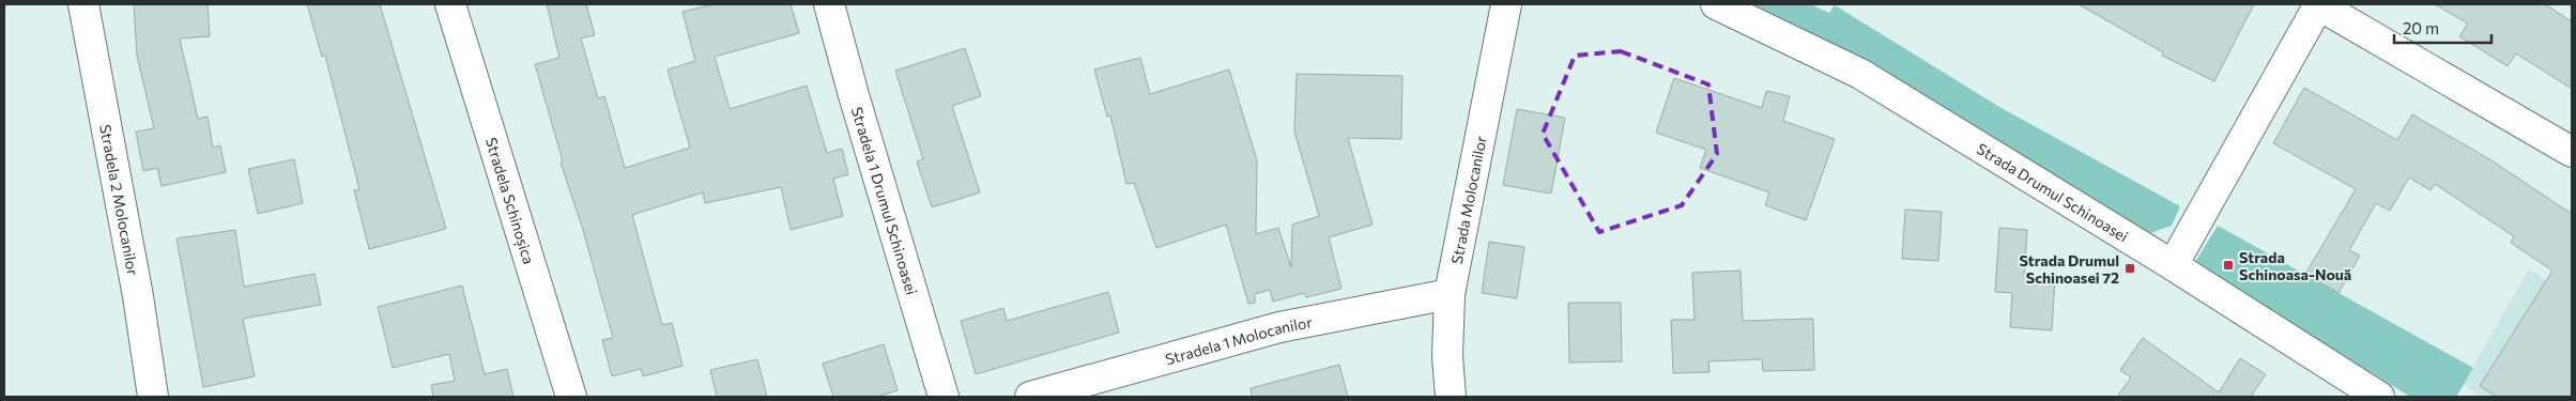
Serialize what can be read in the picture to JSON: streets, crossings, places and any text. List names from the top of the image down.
{
  "streets": {
    "street": [
      "Strada Drumul Schinoasei",
      "Stradela 2 Molocanilor",
      "Strada Molocanilor",
      "Stradela Schinoșica",
      "Stradela 1 Drumul Schinoasei",
      "Stradela 1 Molocanilor"
    ]
  },
  "crossings": [
    ["Strada Molocanilor", "Stradela 1 Molocanilor"]
  ],
  "places": {
    "transit": ["Strada Schinoasa-Nouă", "Strada Drumul Schinoasei 72"]
  },
  "scale_bar": "20 m"
}
